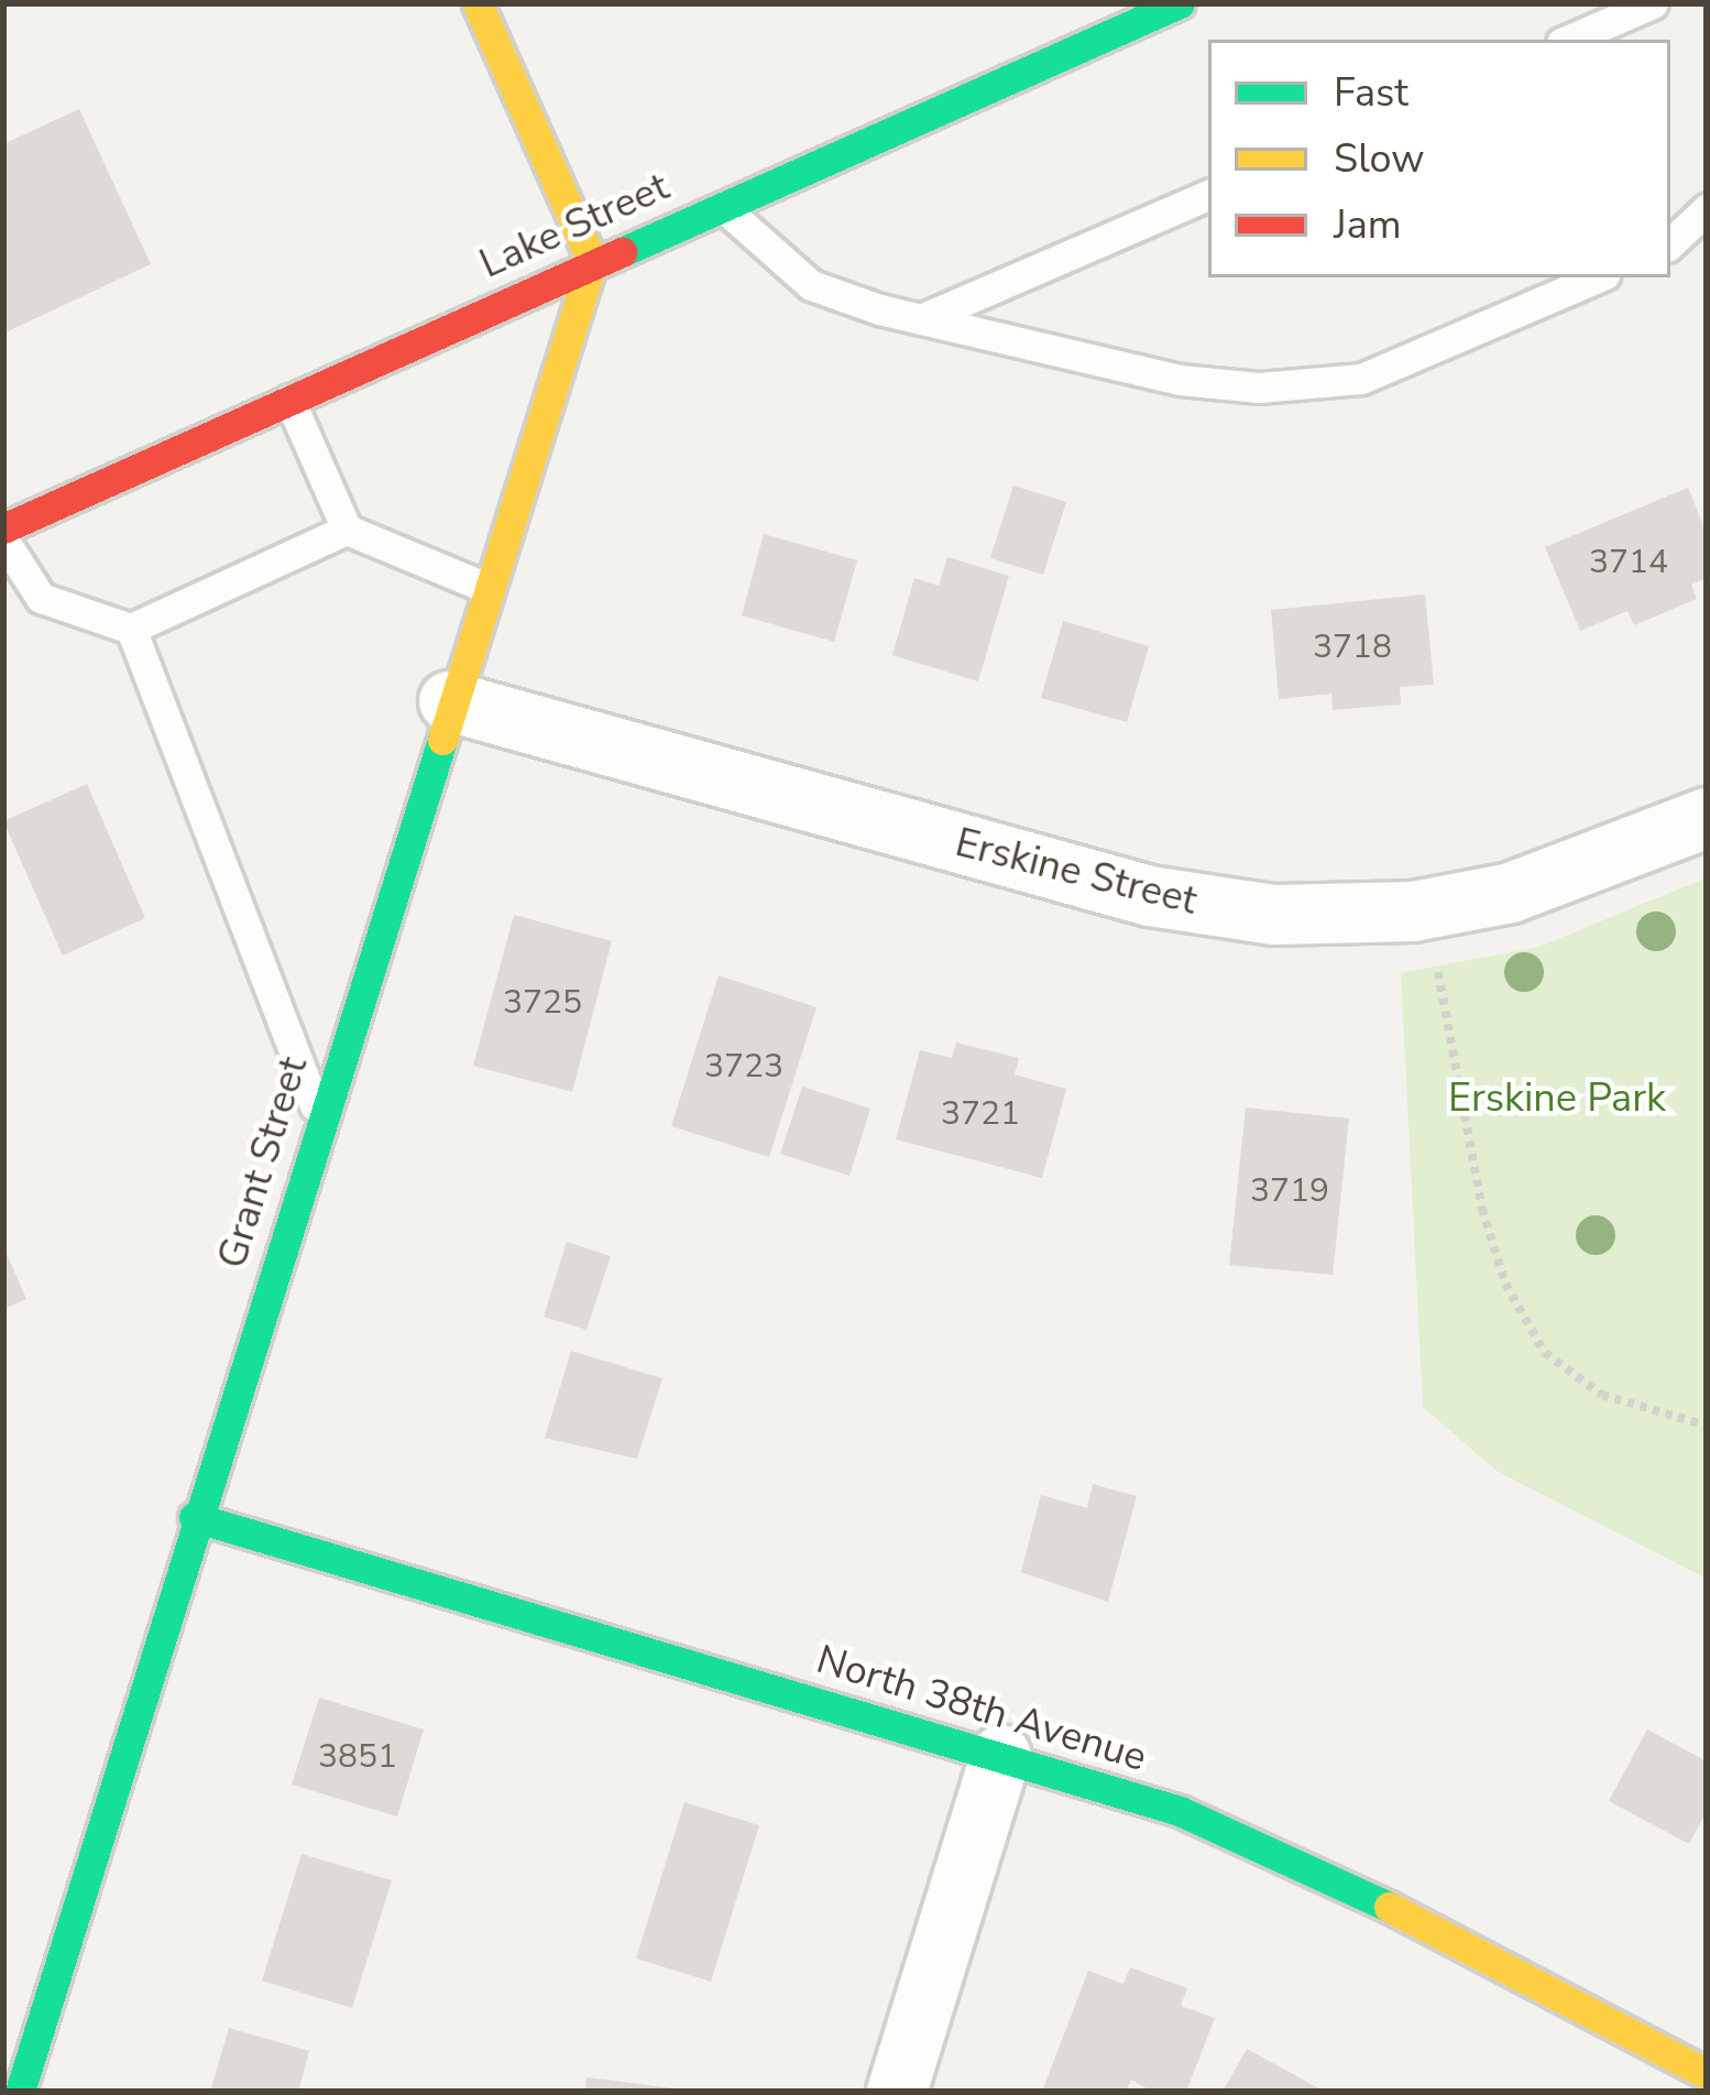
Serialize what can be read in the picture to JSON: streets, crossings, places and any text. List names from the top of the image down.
{
  "streets": {
    "street": [
      "Lake Street",
      "Erskine Street",
      "Grant Street",
      "North 38th Avenue"
    ]
  },
  "crossings": [
    ["Lake Street", "Grant Street"],
    ["Erskine Street", "Grant Street"],
    ["Grant Street", "North 38th Avenue"]
  ],
  "parks": ["Erskine Park"],
  "house_numbers": [
    "3714",
    "3718",
    "3725",
    "3723",
    "3721",
    "3719",
    "3851"
  ],
  "legend": ["Fast", "Slow", "Jam"]
}
